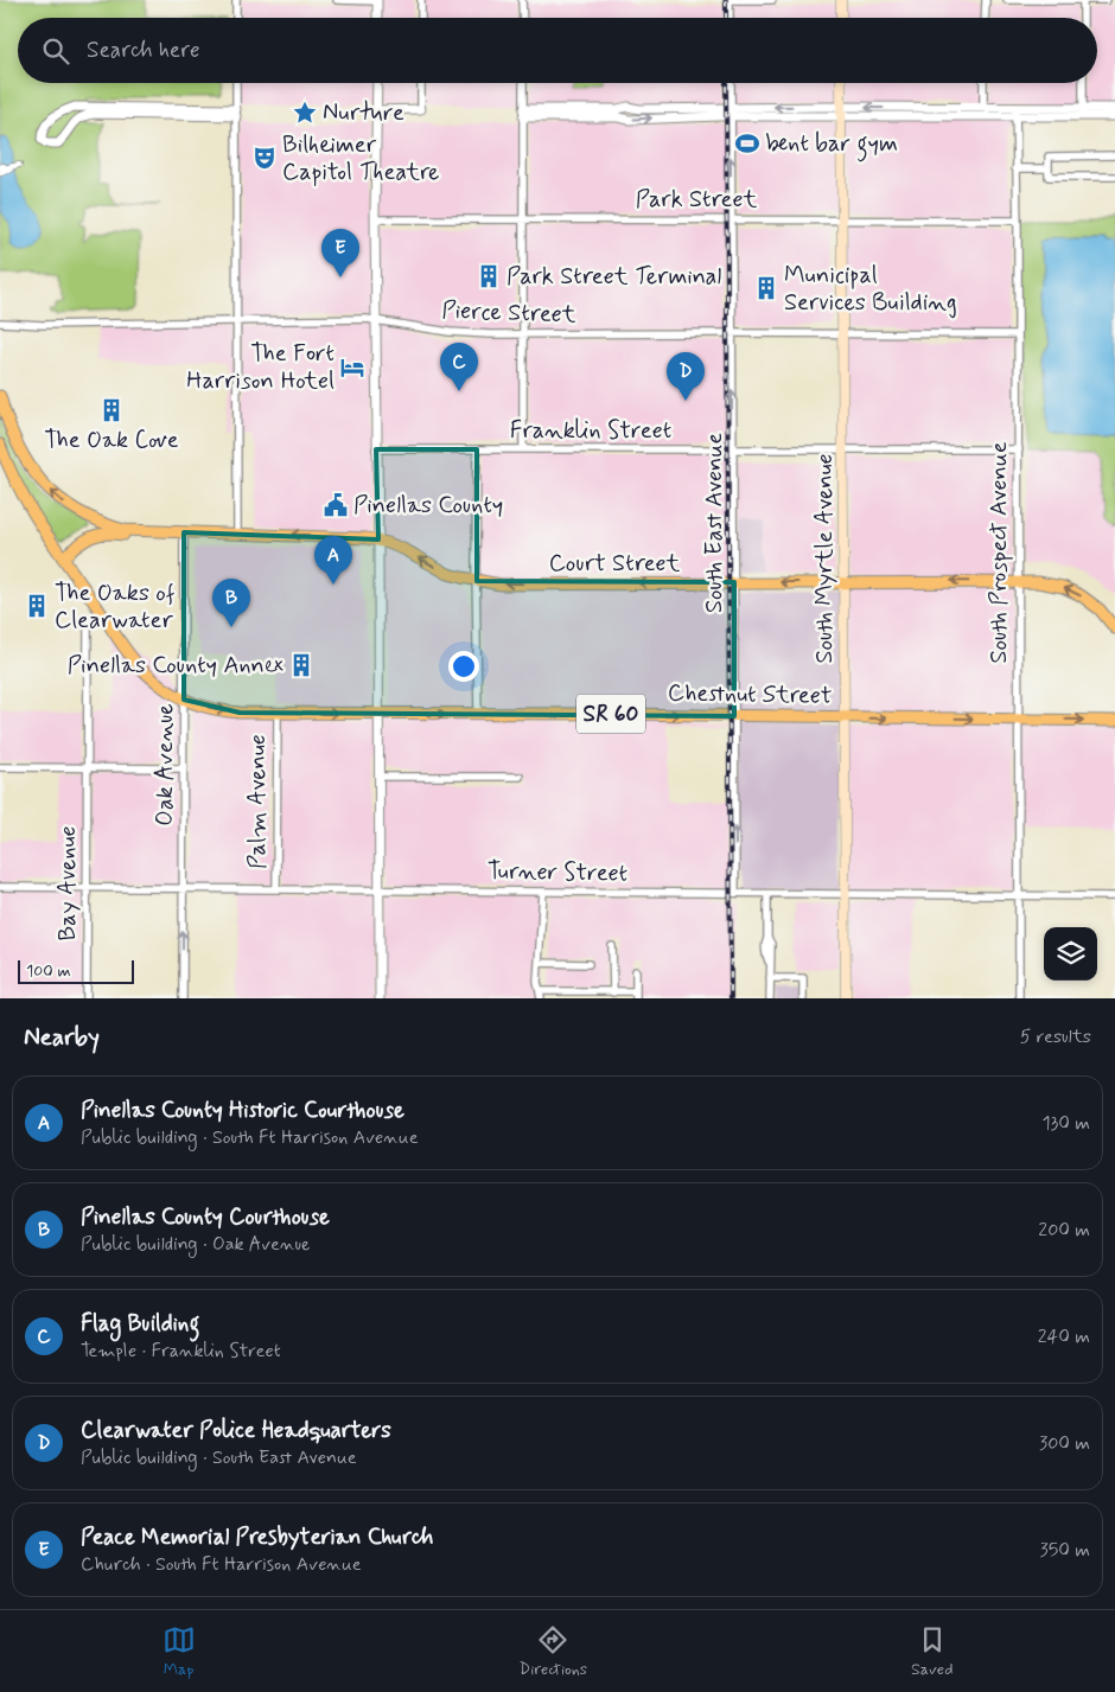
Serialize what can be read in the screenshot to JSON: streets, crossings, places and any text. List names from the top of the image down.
{
  "streets": {
    "main road": [
      "South Myrtle Avenue",
      "Court Street",
      "Chestnut Street",
      "SR 60"
    ],
    "street": [
      "Park Street",
      "Pierce Street",
      "Franklin Street",
      "South East Avenue",
      "South Prospect Avenue",
      "Oak Avenue",
      "Palm Avenue",
      "Turner Street",
      "Bay Avenue"
    ]
  },
  "crossings": [
    ["Park Street", "South East Avenue"],
    ["Park Street", "South Prospect Avenue"],
    ["Park Street", "South Myrtle Avenue"],
    ["Pierce Street", "South East Avenue"],
    ["Pierce Street", "South Prospect Avenue"],
    ["Pierce Street", "South Myrtle Avenue"],
    ["Franklin Street", "South East Avenue"],
    ["Franklin Street", "South Prospect Avenue"],
    ["Franklin Street", "South Myrtle Avenue"],
    ["South East Avenue", "Court Street"],
    ["South East Avenue", "Chestnut Street"],
    ["South East Avenue", "Turner Street"],
    ["South Prospect Avenue", "Court Street"],
    ["South Prospect Avenue", "Chestnut Street"],
    ["South Prospect Avenue", "Turner Street"],
    ["South Myrtle Avenue", "Court Street"],
    ["South Myrtle Avenue", "Chestnut Street"],
    ["South Myrtle Avenue", "Turner Street"],
    ["Court Street", "Oak Avenue"],
    ["Chestnut Street", "SR 60"],
    ["Chestnut Street", "Oak Avenue"],
    ["Chestnut Street", "Palm Avenue"],
    ["Oak Avenue", "Turner Street"],
    ["Palm Avenue", "Turner Street"],
    ["Turner Street", "Bay Avenue"]
  ],
  "one_way": ["South East Avenue", "Court Street", "Chestnut Street"],
  "places": {
    "place": ["Nurture"],
    "sports": ["bent bar gym"],
    "theatre": ["Bilheimer Capitol Theatre"],
    "building": [
      "Park Street Terminal",
      "Municipal Services Building",
      "The Oak Cove",
      "The Oaks of Clearwater",
      "Pinellas County Annex"
    ],
    "hotel": ["The Fort Harrison Hotel"],
    "public building": ["Pinellas County"]
  },
  "scale_bar": "100 m",
  "page": {
    "search": "Search here",
    "pins": [
      "E",
      "C",
      "D",
      "A",
      "B"
    ],
    "scale": "100 m",
    "heading": ["Nearby", "5 results"],
    "list": [
      {
        "mark": "A",
        "name": "Pinellas County Historic Courthouse",
        "note": "Public building · South Ft Harrison Avenue",
        "value": "130 m"
      },
      {
        "mark": "B",
        "name": "Pinellas County Courthouse",
        "note": "Public building · Oak Avenue",
        "value": "200 m"
      },
      {
        "mark": "C",
        "name": "Flag Building",
        "note": "Temple · Franklin Street",
        "value": "240 m"
      },
      {
        "mark": "D",
        "name": "Clearwater Police Headquarters",
        "note": "Public building · South East Avenue",
        "value": "300 m"
      },
      {
        "mark": "E",
        "name": "Peace Memorial Presbyterian Church",
        "note": "Church · South Ft Harrison Avenue",
        "value": "350 m"
      }
    ],
    "nav": ["Map", "Directions", "Saved"]
  }
}
